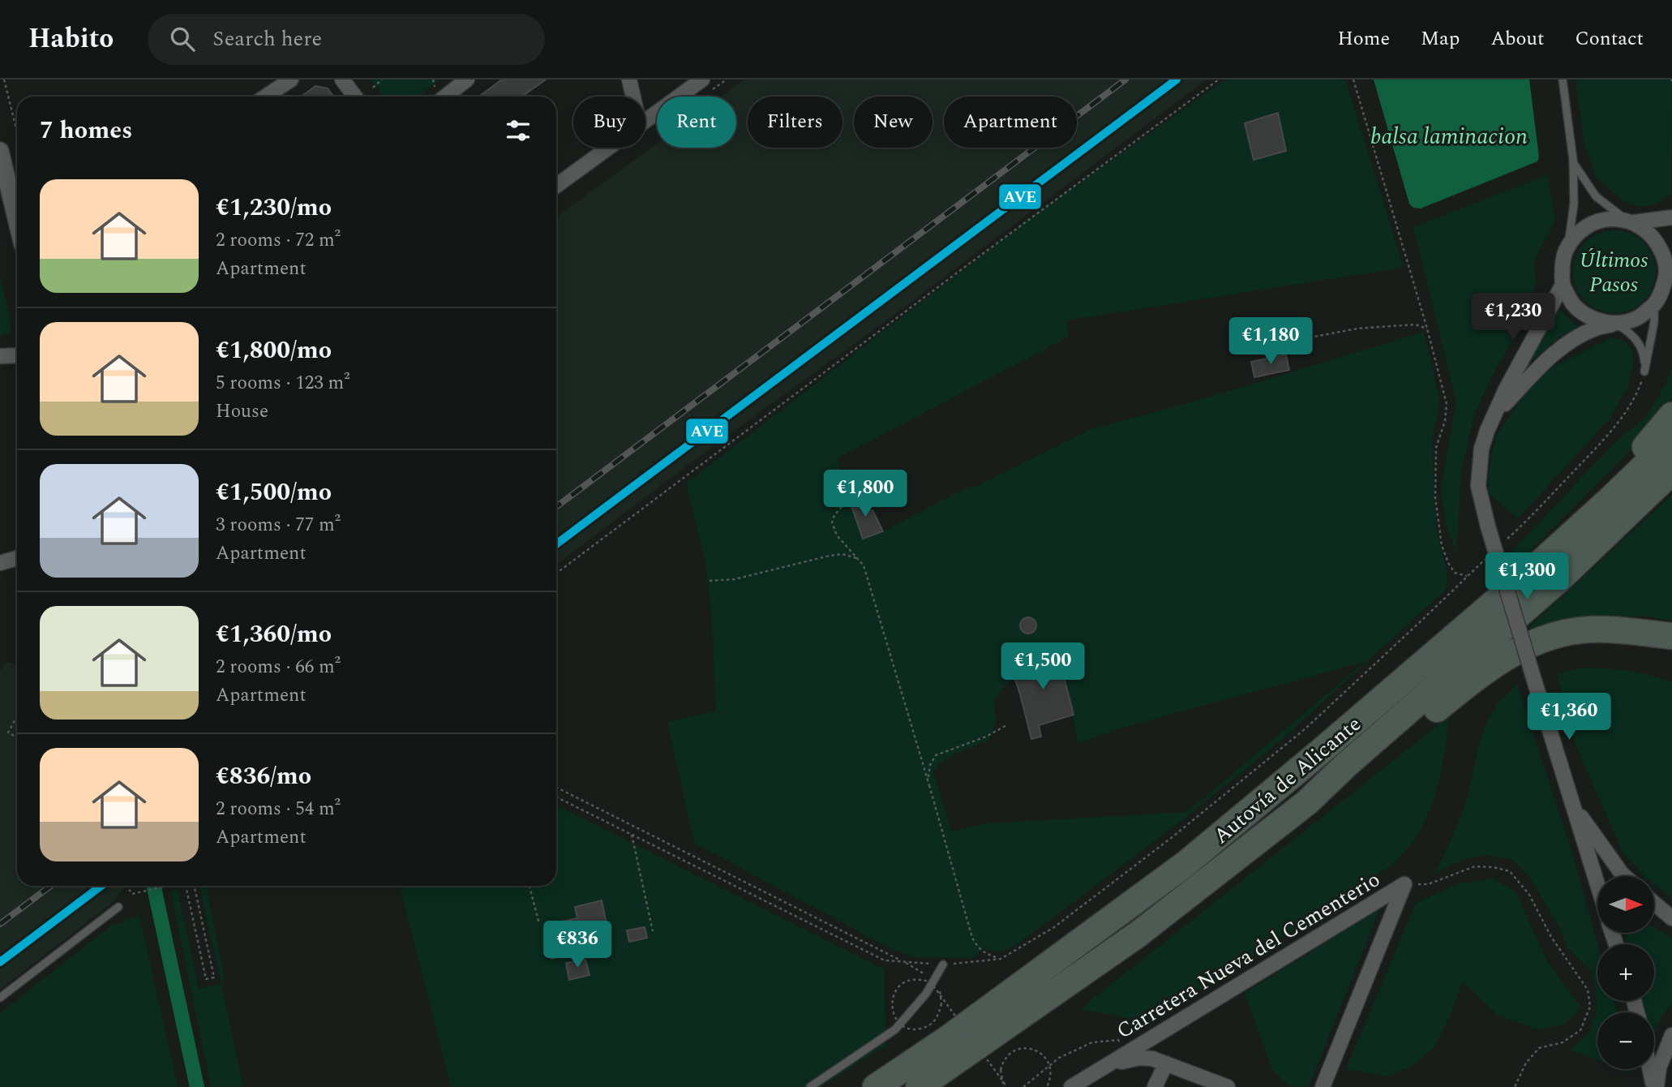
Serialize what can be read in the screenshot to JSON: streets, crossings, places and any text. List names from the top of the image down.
{
  "streets": {
    "highway": ["Autovía de Alicante"],
    "street": ["Carretera Nueva del Cementerio"]
  },
  "water": ["balsa laminacion"],
  "parks": ["Últimos Pasos"],
  "lines": ["transit line AVE"],
  "north": "right",
  "page": {
    "header": "Habito",
    "search": "Search here",
    "nav": [
      "Home",
      "Map",
      "About",
      "Contact"
    ],
    "chip": [
      "Buy",
      "Rent",
      "Filters",
      "New",
      "Apartment"
    ],
    "heading": "7 homes",
    "list": [
      {
        "name": "€1,230/mo",
        "note": "2 rooms · 72 m² · Apartment"
      },
      {
        "name": "€1,800/mo",
        "note": "5 rooms · 123 m² · House"
      },
      {
        "name": "€1,500/mo",
        "note": "3 rooms · 77 m² · Apartment"
      },
      {
        "name": "€1,360/mo",
        "note": "2 rooms · 66 m² · Apartment"
      },
      {
        "name": "€836/mo",
        "note": "2 rooms · 54 m² · Apartment"
      }
    ],
    "price": [
      "€1,230",
      "€1,180",
      "€1,800",
      "€1,300",
      "€1,500",
      "€1,360",
      "€836"
    ],
    "map_buttons": ["+", "−"]
  }
}
